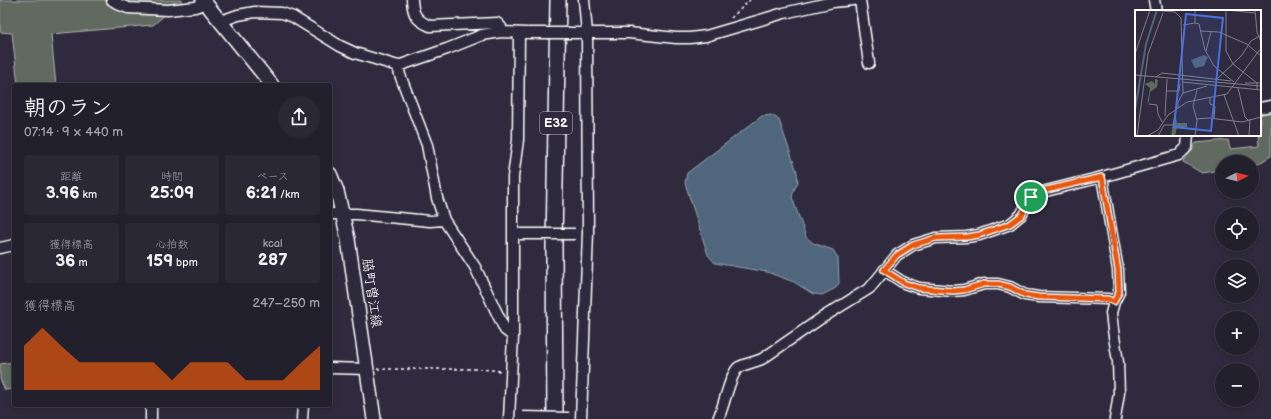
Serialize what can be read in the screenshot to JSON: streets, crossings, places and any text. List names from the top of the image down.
{
  "streets": {
    "highway": ["E32"],
    "main road": ["脇町曽江線"]
  },
  "north": "right",
  "page": {
    "heading": ["朝のラン", "07:14 · 9 × 440 m"],
    "stats": [
      ["距離", "3.96 km"],
      ["時間", "25:09"],
      ["ペース", "6:21 /km"],
      ["獲得標高", "36 m"],
      ["心拍数", "159 bpm"],
      ["kcal", "287"]
    ],
    "map_buttons": ["+", "−"],
    "chart": ["獲得標高", "247–250 m"]
  }
}
